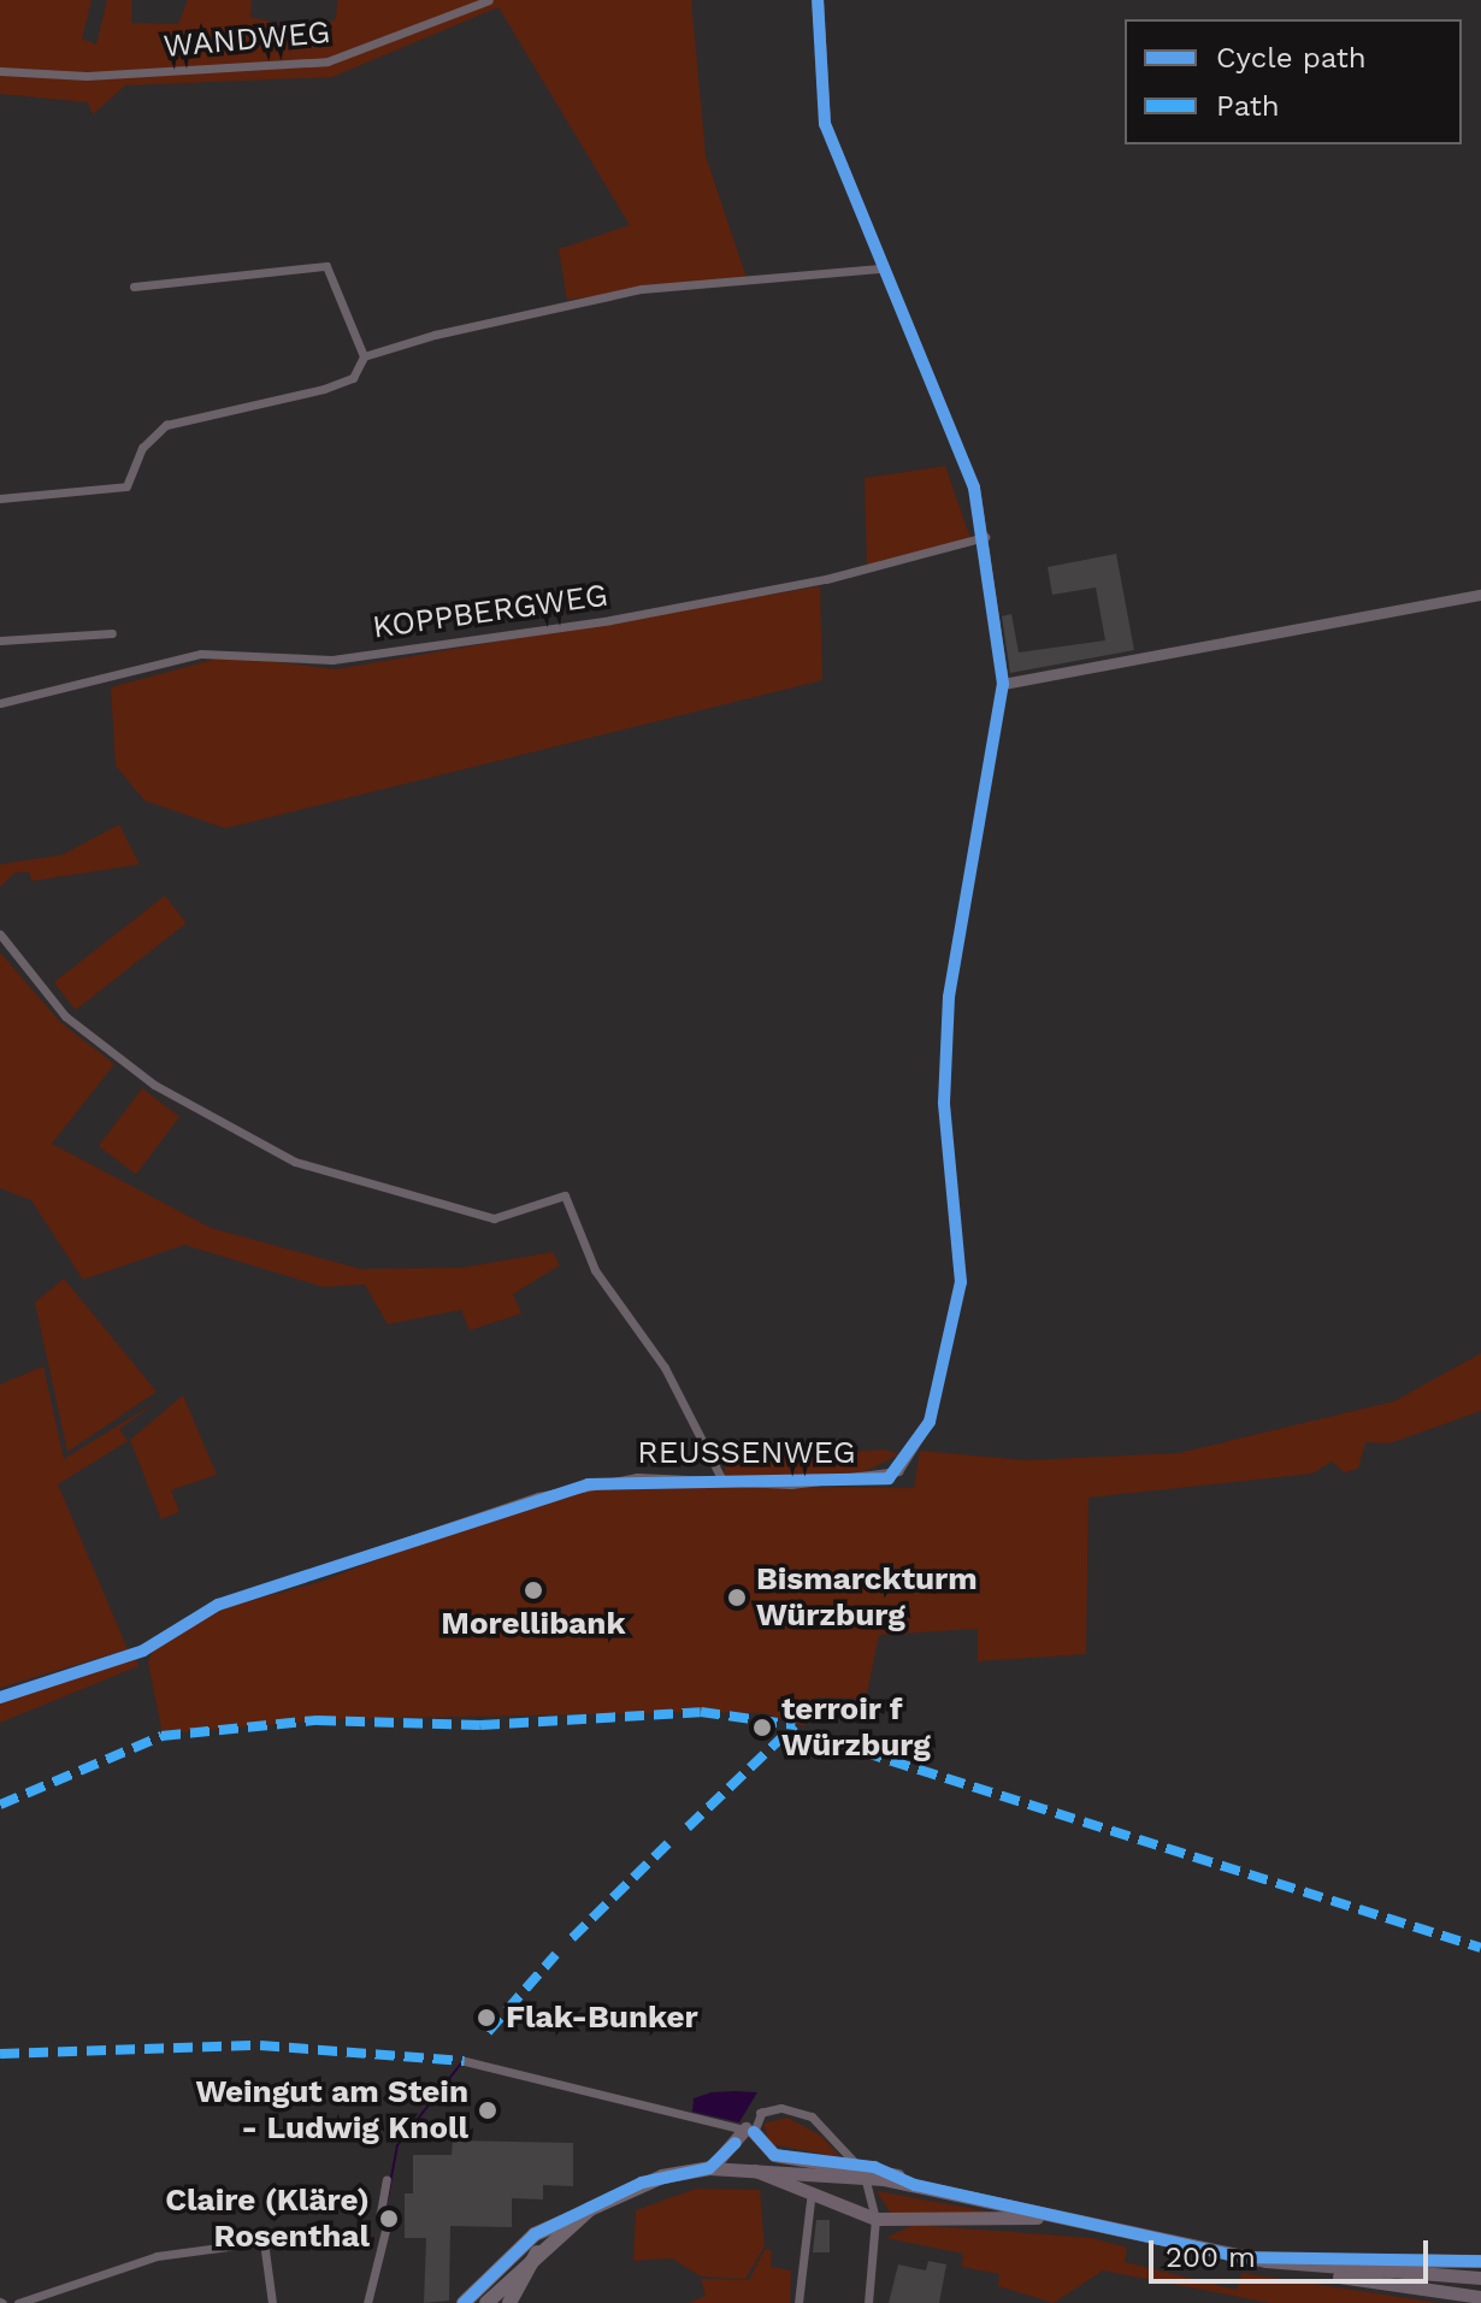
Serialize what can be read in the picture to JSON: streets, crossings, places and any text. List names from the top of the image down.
{
  "streets": {
    "street": ["WANDWEG", "KOPPBERGWEG", "REUSSENWEG"]
  },
  "places": [
    "Morellibank",
    "Bismarckturm Würzburg",
    "terroir f Würzburg",
    "Flak-Bunker",
    "Weingut am Stein - Ludwig Knoll",
    "Claire (Kläre) Rosenthal"
  ],
  "legend": ["Cycle path", "Path"],
  "scale_bar": "200 m"
}
